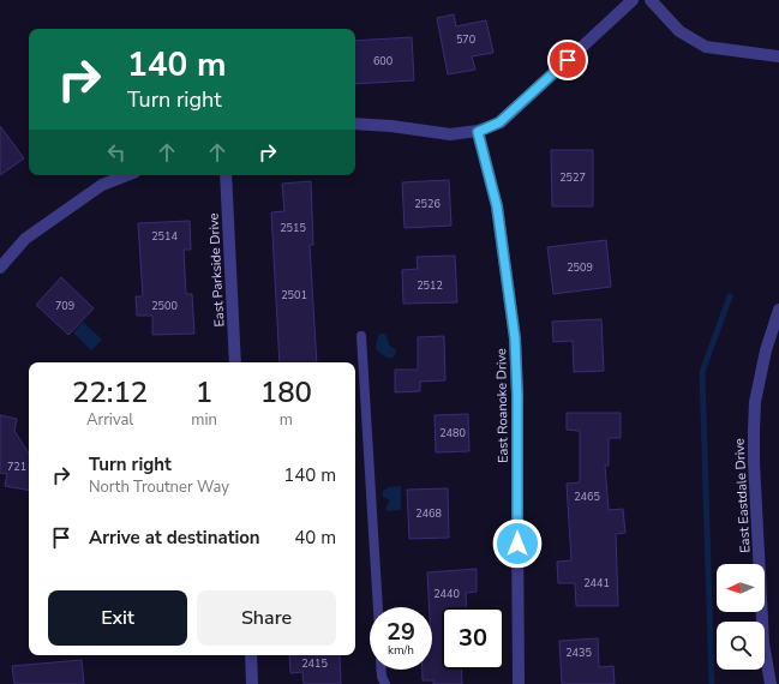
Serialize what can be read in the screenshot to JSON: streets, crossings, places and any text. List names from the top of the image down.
{
  "streets": {
    "street": ["East Parkside Drive", "East Roanoke Drive", "East Eastdale Drive"]
  },
  "house_numbers": [
    "570",
    "600",
    "2527",
    "2526",
    "2515",
    "2514",
    "2509",
    "2512",
    "2501",
    "709",
    "2500",
    "2480",
    "721",
    "2465",
    "2468",
    "2441",
    "2440",
    "2435",
    "2415"
  ],
  "north": "left",
  "page": {
    "turn": ["140 m", "Turn right"],
    "eta": [
      "22:12",
      "Arrival",
      "1",
      "min",
      "180",
      "m"
    ],
    "list": [
      {
        "name": "Turn right",
        "note": "North Troutner Way",
        "value": "140 m"
      },
      {
        "name": "Arrive at destination",
        "value": "40 m"
      }
    ],
    "buttons": ["Exit", "Share"],
    "speed": "29 km/h",
    "limit": "30"
  }
}
